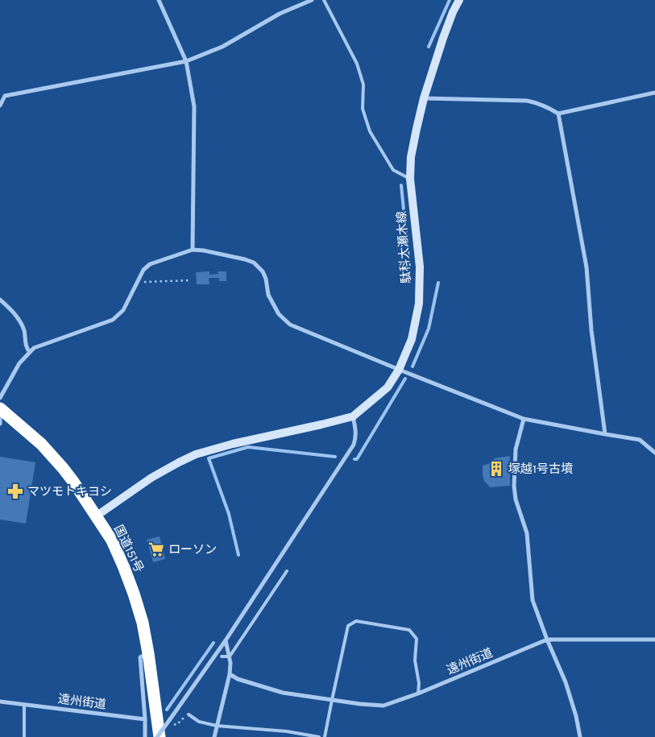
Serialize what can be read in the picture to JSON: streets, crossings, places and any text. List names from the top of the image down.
{
  "streets": {
    "highway": ["国道151号"],
    "main road": ["駄科大瀬木線"],
    "street": ["遠州街道"]
  },
  "crossings": [
    ["駄科大瀬木線", "国道151号"]
  ],
  "places": {
    "building": ["塚越1号古墳"],
    "pharmacy": ["マツモトキヨシ"],
    "supermarket": ["ローソン"]
  }
}
